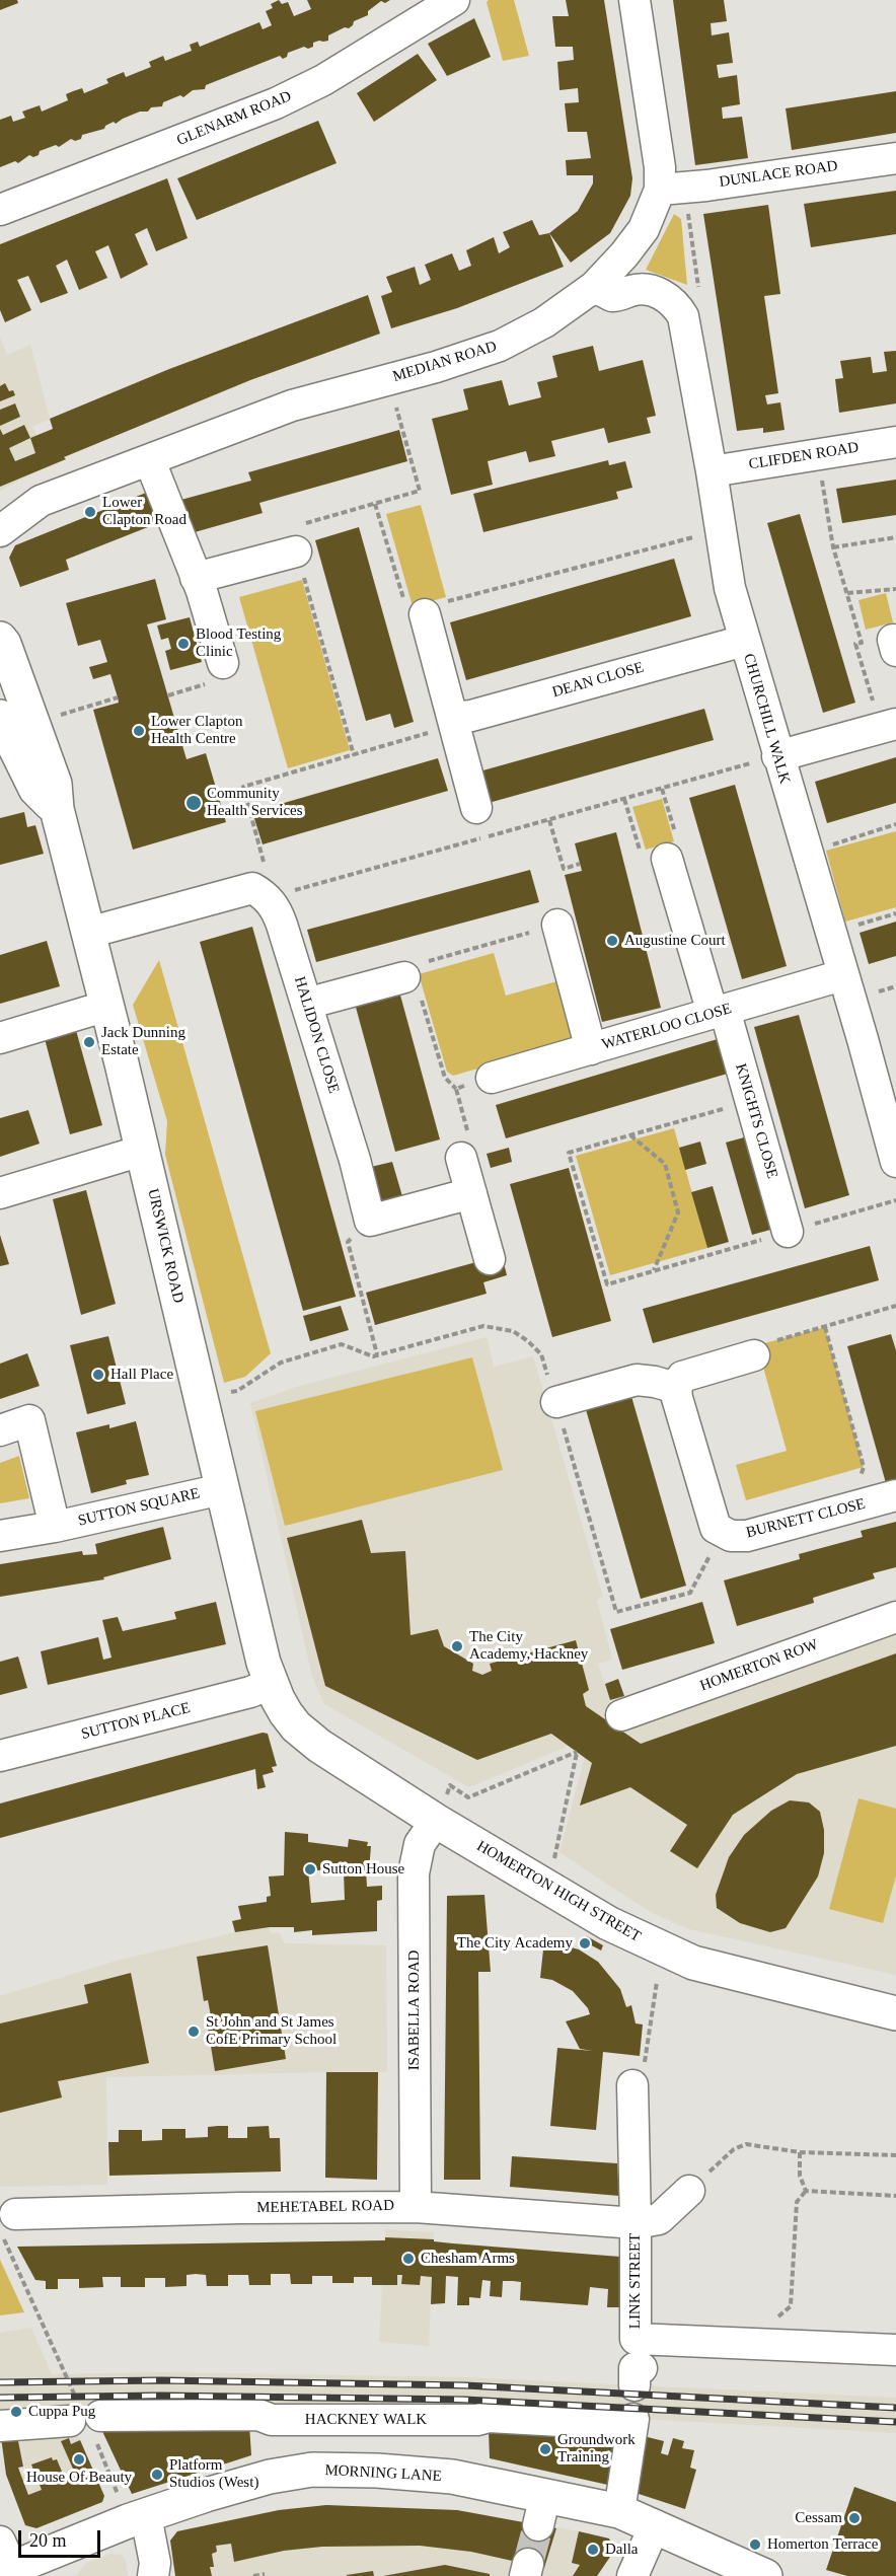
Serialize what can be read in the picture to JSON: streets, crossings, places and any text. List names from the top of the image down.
{
  "streets": {
    "main road": ["URSWICK ROAD", "HOMERTON HIGH STREET", "MORNING LANE"],
    "street": [
      "GLENARM ROAD",
      "DUNLACE ROAD",
      "MEDIAN ROAD",
      "CLIFDEN ROAD",
      "DEAN CLOSE",
      "CHURCHILL WALK",
      "WATERLOO CLOSE",
      "HALIDON CLOSE",
      "KNIGHTS CLOSE",
      "SUTTON SQUARE",
      "BURNETT CLOSE",
      "HOMERTON ROW",
      "SUTTON PLACE",
      "ISABELLA ROAD",
      "MEHETABEL ROAD",
      "LINK STREET",
      "HACKNEY WALK"
    ]
  },
  "crossings": [
    ["DUNLACE ROAD", "MEDIAN ROAD"],
    ["MEDIAN ROAD", "CHURCHILL WALK"],
    ["CLIFDEN ROAD", "CHURCHILL WALK"],
    ["DEAN CLOSE", "CHURCHILL WALK"],
    ["CHURCHILL WALK", "WATERLOO CLOSE"],
    ["WATERLOO CLOSE", "KNIGHTS CLOSE"],
    ["URSWICK ROAD", "SUTTON SQUARE"],
    ["URSWICK ROAD", "SUTTON PLACE"],
    ["URSWICK ROAD", "HOMERTON HIGH STREET"],
    ["SUTTON PLACE", "HOMERTON HIGH STREET"],
    ["HOMERTON HIGH STREET", "ISABELLA ROAD"],
    ["ISABELLA ROAD", "MEHETABEL ROAD"],
    ["MEHETABEL ROAD", "LINK STREET"],
    ["HACKNEY WALK", "MORNING LANE"]
  ],
  "places": [
    "Lower Clapton Road",
    "Blood Testing Clinic",
    "Lower Clapton Health Centre",
    "Community Health Services",
    "Augustine Court",
    "Jack Dunning Estate",
    "Hall Place",
    "The City Academy, Hackney",
    "Sutton House",
    "The City Academy",
    "St John and St James CofE Primary School",
    "Chesham Arms",
    "Cuppa Pug",
    "Groundwork Training",
    "House Of Beauty",
    "Platform Studios (West)",
    "Cessam",
    "Homerton Terrace",
    "Dalla"
  ],
  "scale_bar": "20 m"
}
